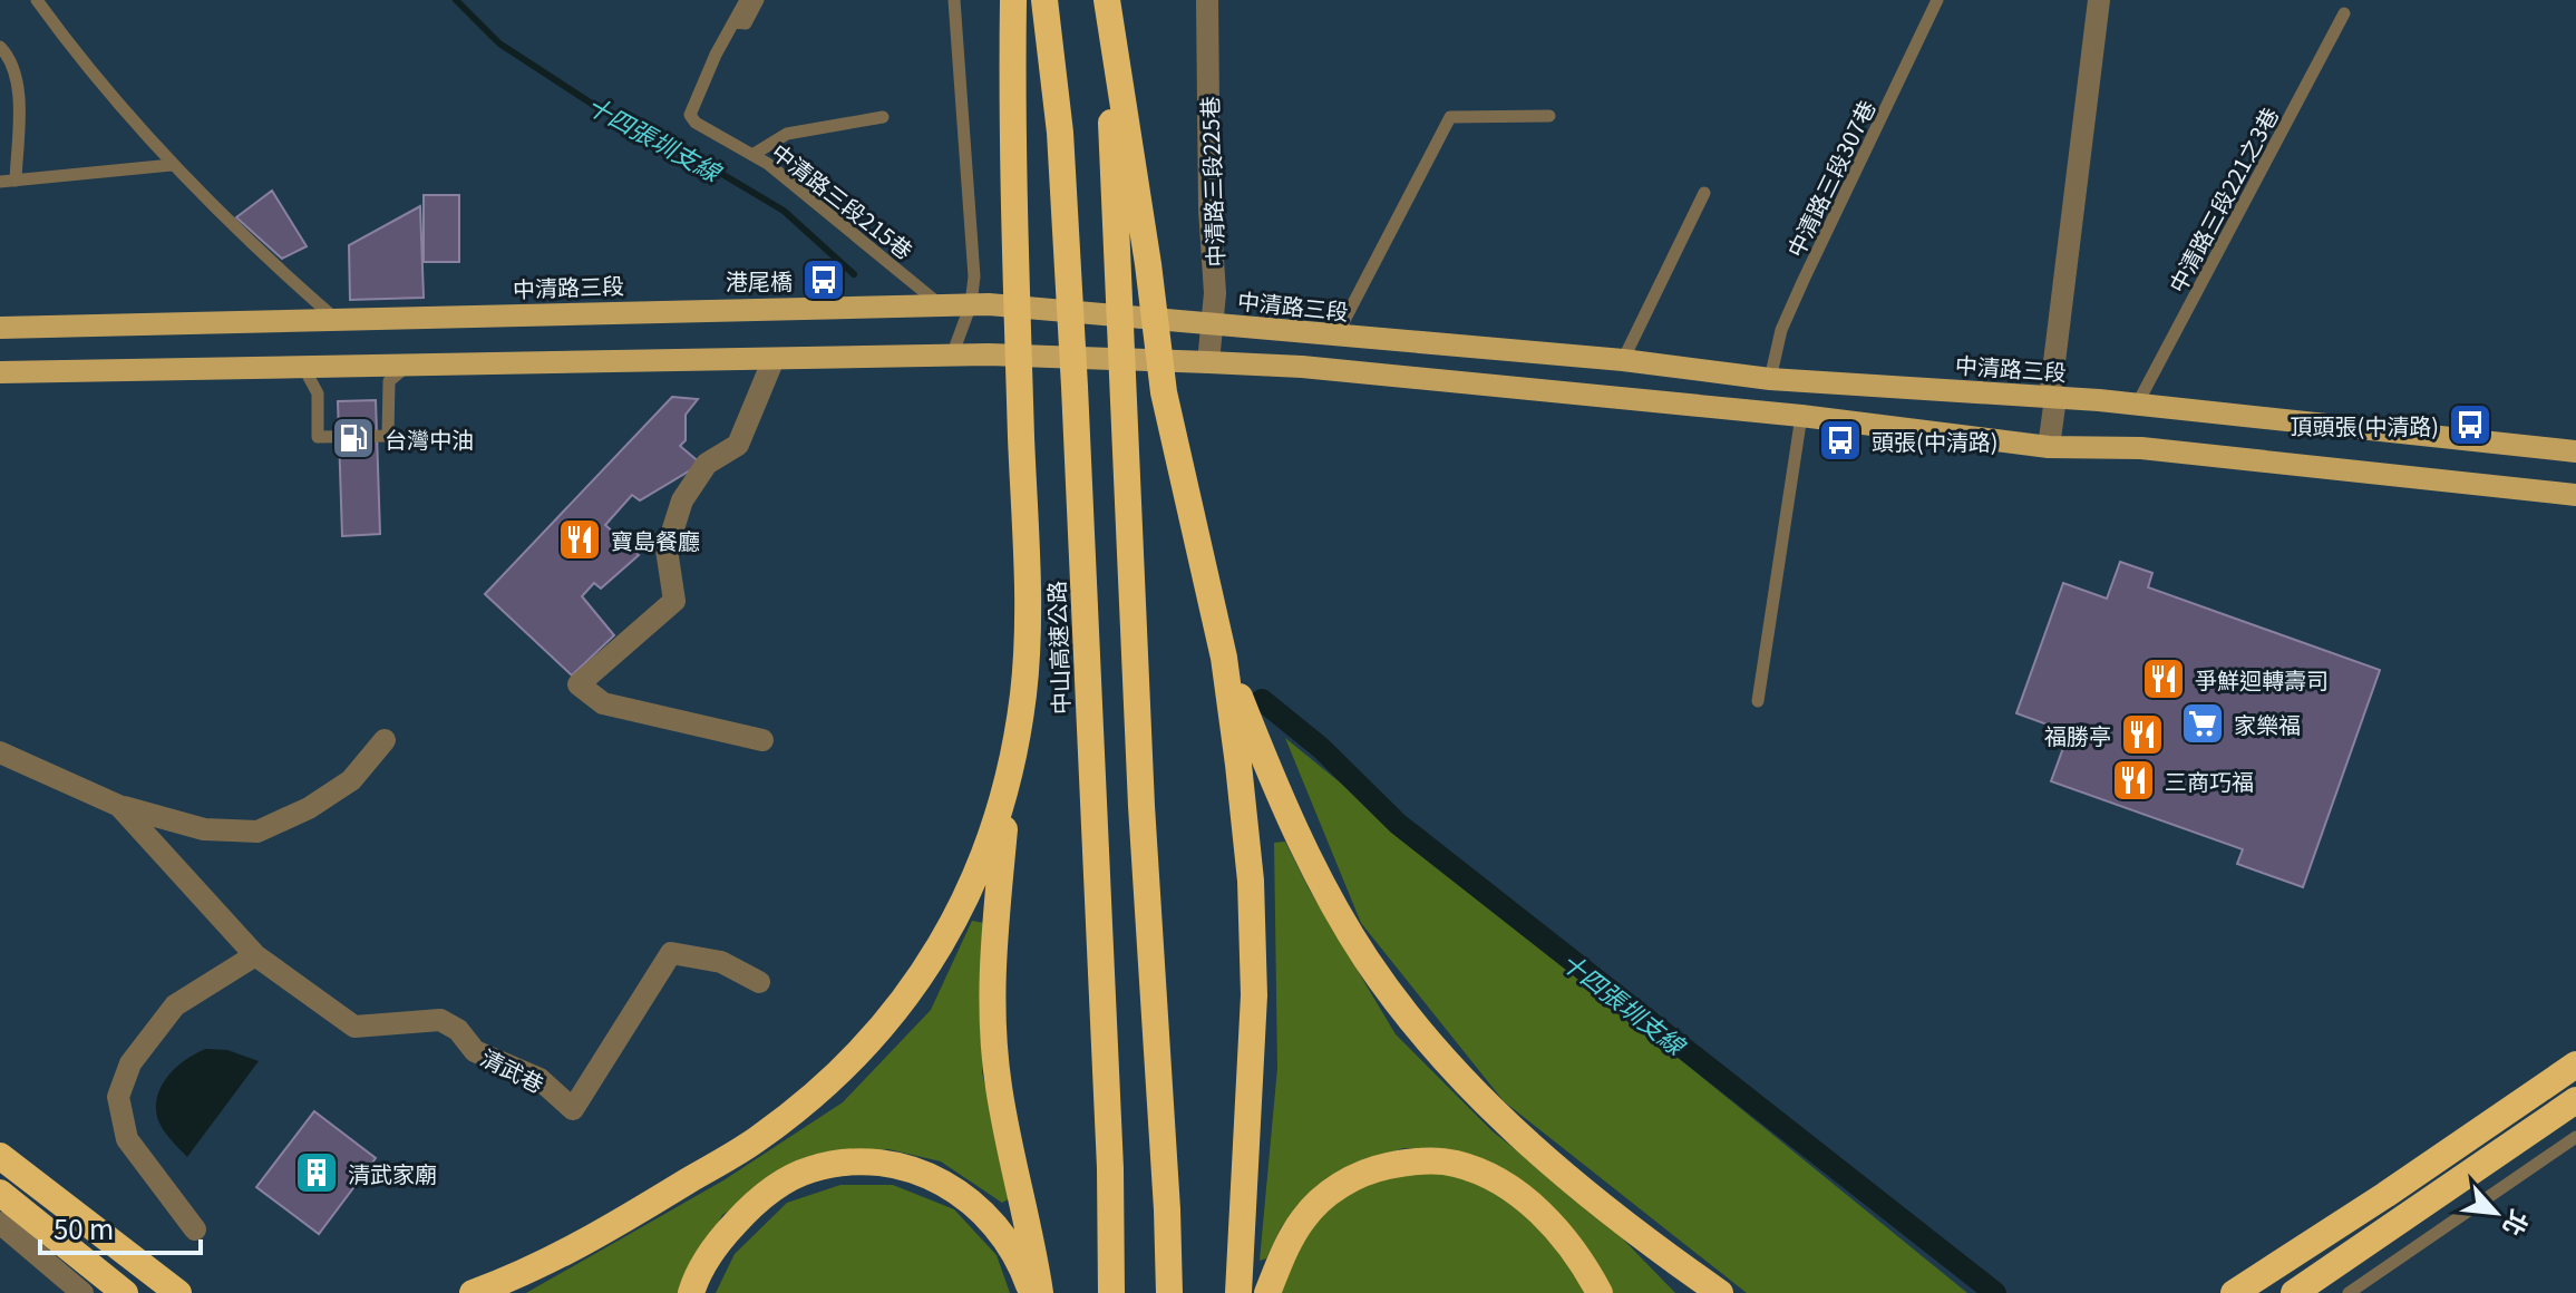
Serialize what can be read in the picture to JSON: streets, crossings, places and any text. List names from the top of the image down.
{
  "streets": {
    "highway": ["中山高速公路"],
    "main road": ["中清路三段"],
    "street": ["中清路三段225巷", "清武巷"],
    "lane": ["中清路三段307巷", "中清路三段221之3巷", "中清路三段215巷"]
  },
  "crossings": [
    ["中清路三段307巷", "中清路三段"],
    ["中清路三段225巷", "中清路三段"],
    ["中清路三段221之3巷", "中清路三段"],
    ["中清路三段215巷", "中清路三段"]
  ],
  "water": ["十四張圳支線"],
  "places": {
    "bus stop": ["港尾橋", "頂頭張(中清路)", "頭張(中清路)"],
    "fuel station": ["台灣中油"],
    "restaurant": [
      "寶島餐廳",
      "爭鮮迴轉壽司",
      "福勝亭",
      "三商巧福"
    ],
    "supermarket": ["家樂福"],
    "building": ["清武家廟"]
  },
  "scale_bar": "50 m",
  "north": "bottom right"
}
